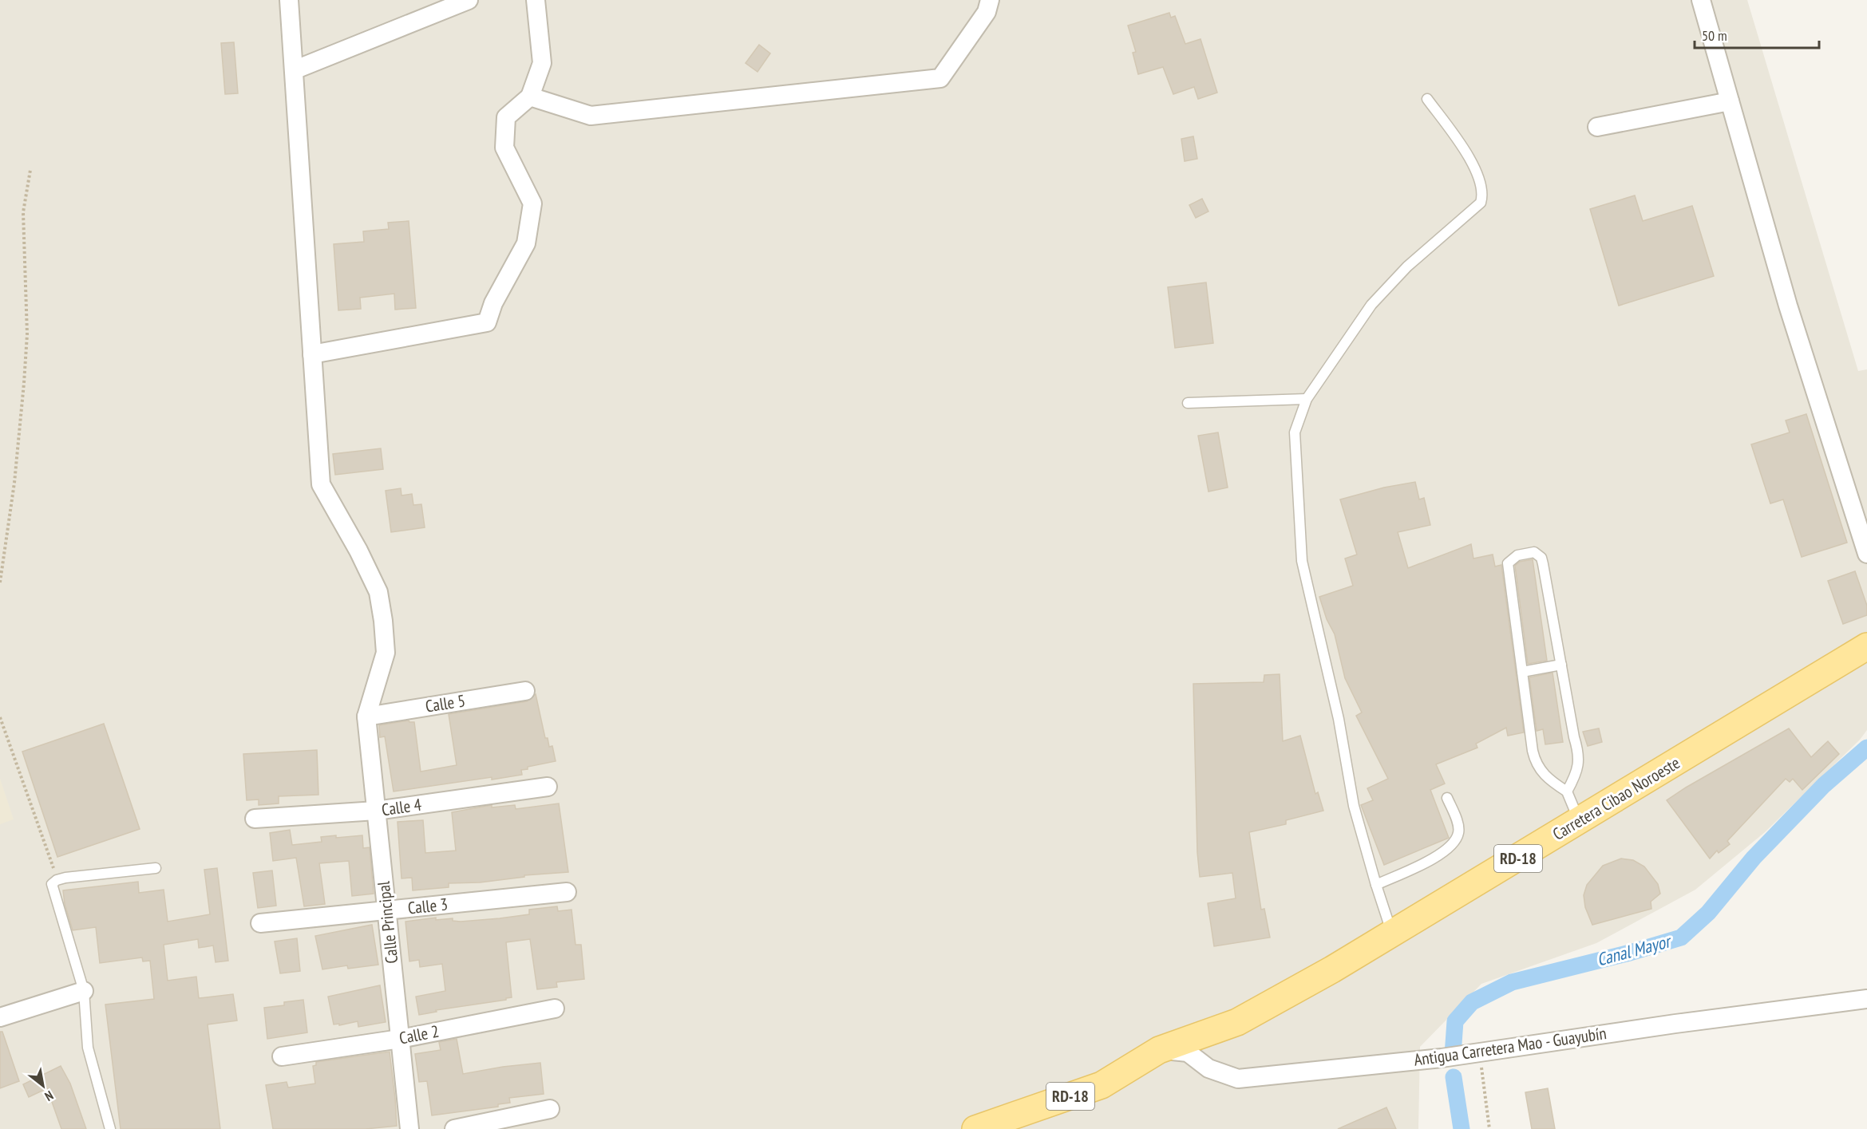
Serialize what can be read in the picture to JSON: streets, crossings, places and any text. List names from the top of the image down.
{
  "streets": {
    "main road": ["Carretera Cibao Noroeste", "RD-18"],
    "street": [
      "Calle 5",
      "Calle 4",
      "Calle 3",
      "Calle Principal",
      "Calle 2",
      "Antigua Carretera Mao - Guayubín"
    ]
  },
  "crossings": [
    ["Calle 5", "Calle Principal"],
    ["Carretera Cibao Noroeste", "RD-18"],
    ["Carretera Cibao Noroeste", "Antigua Carretera Mao - Guayubín"],
    ["Calle 4", "Calle Principal"],
    ["RD-18", "Antigua Carretera Mao - Guayubín"],
    ["Calle 3", "Calle Principal"],
    ["Calle Principal", "Calle 2"]
  ],
  "water": ["Canal Mayor"],
  "scale_bar": "50 m",
  "north": "bottom right"
}
